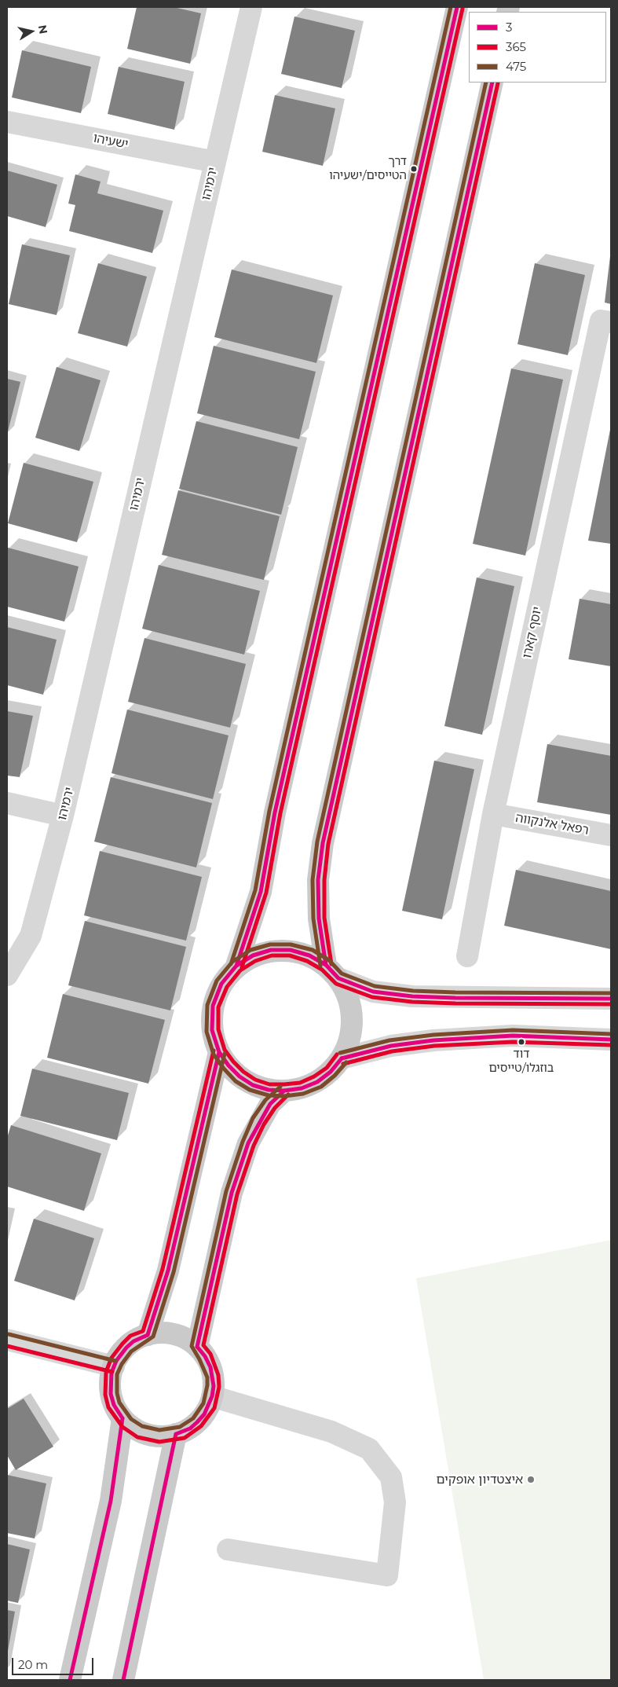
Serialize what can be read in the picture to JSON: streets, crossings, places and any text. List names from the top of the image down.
{
  "streets": {
    "street": [
      "ישעיהו",
      "ירמיהו",
      "יוסף קארו",
      "רפאל אלנקווה"
    ]
  },
  "crossings": [
    ["ישעיהו", "ירמיהו"],
    ["יוסף קארו", "רפאל אלנקווה"]
  ],
  "places": ["דרך הטייסים/ישעיהו", "דוד בוזגלו/טייסים", "איצטדיון אופקים"],
  "lines": ["transit line 3", "transit line 475", "transit line 365"],
  "legend": ["3", "365", "475"],
  "scale_bar": "20 m",
  "north": "right"
}
